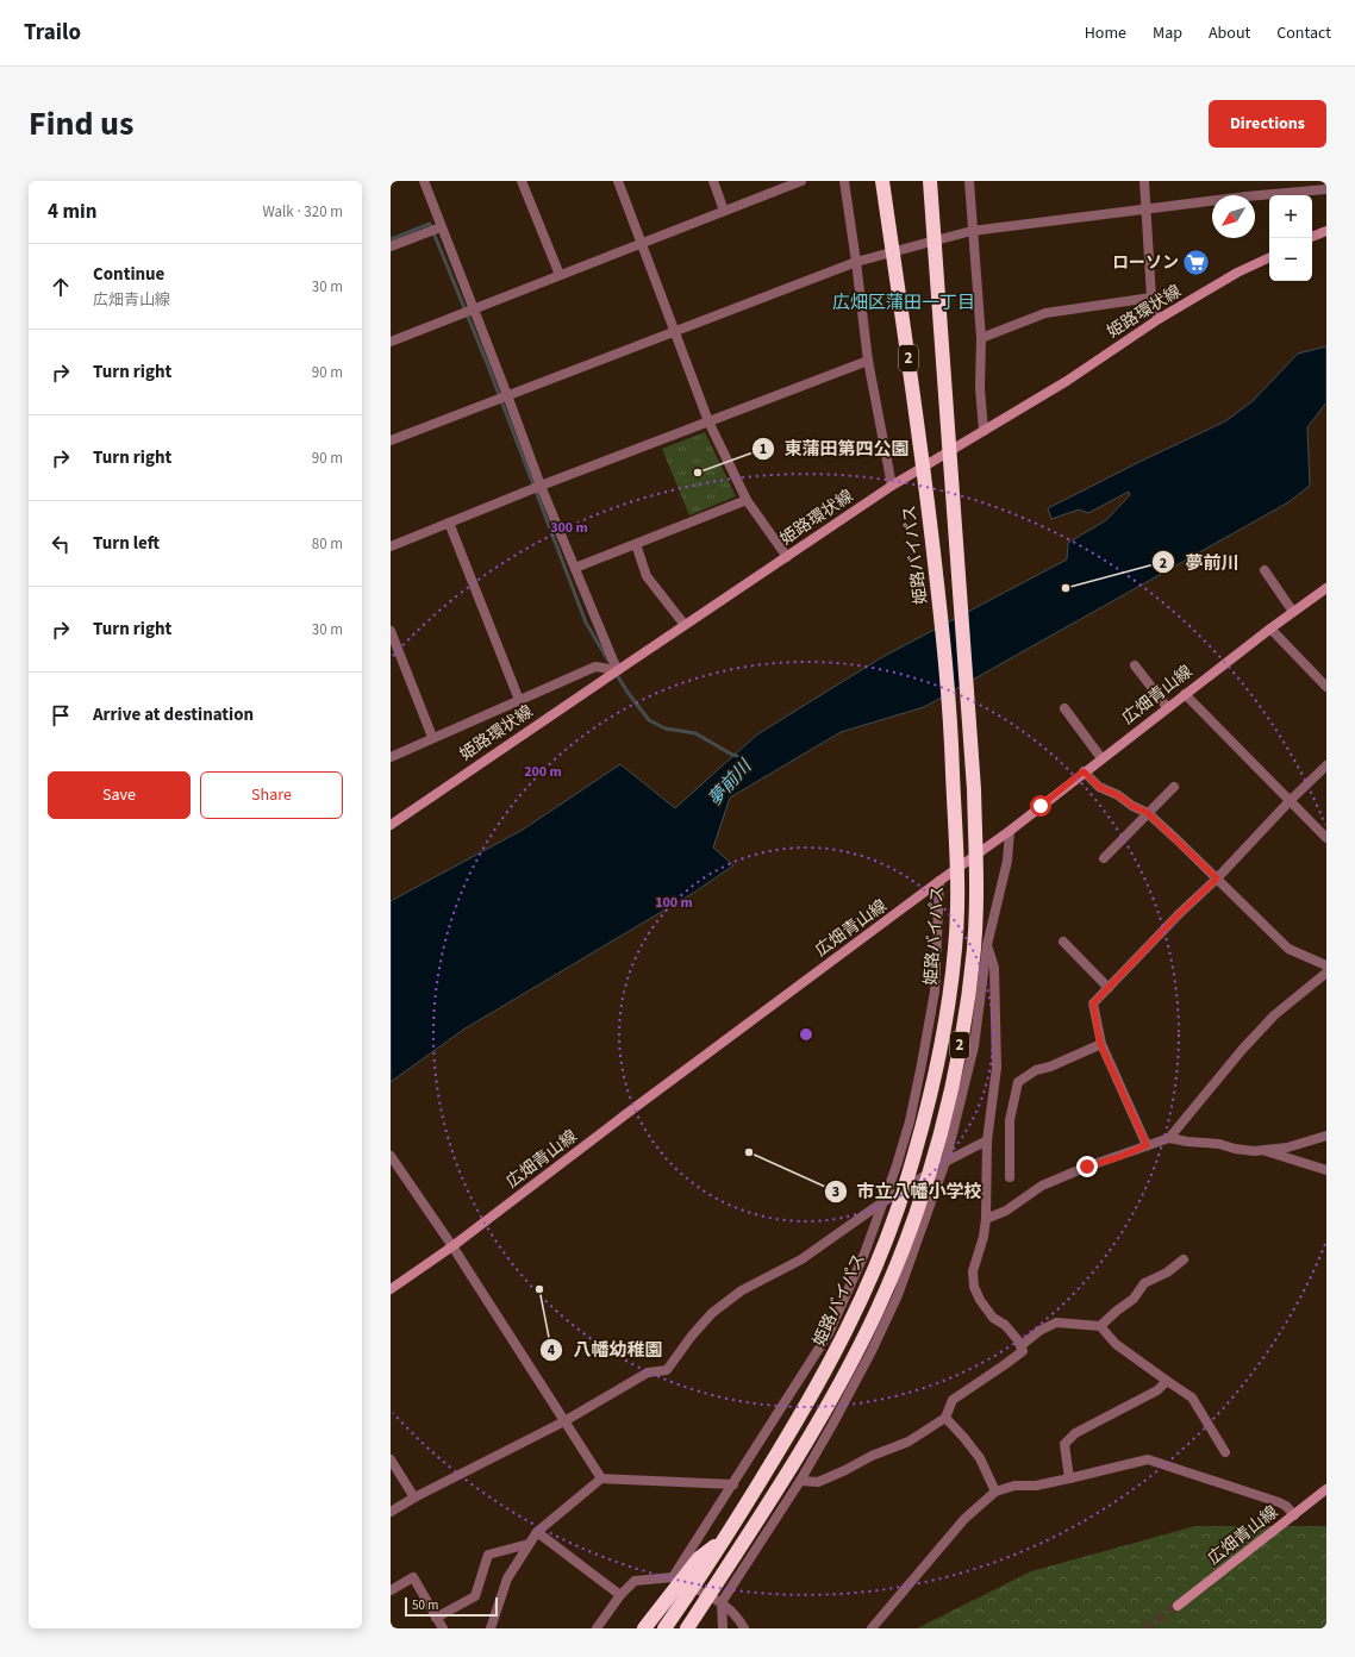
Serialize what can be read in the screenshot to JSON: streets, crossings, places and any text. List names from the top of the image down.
{
  "streets": {
    "highway": ["2", "姫路バイパス"],
    "main road": ["姫路環状線", "広畑青山線"]
  },
  "districts": ["広畑区蒲田一丁目"],
  "water": ["夢前川"],
  "places": {
    "supermarket": ["ローソン"],
    "other": [
      "東蒲田第四公園",
      "夢前川",
      "市立八幡小学校",
      "八幡幼稚園"
    ]
  },
  "scale_bar": "50 m",
  "north": "bottom left",
  "page": {
    "header": "Trailo",
    "nav": [
      "Home",
      "Map",
      "About",
      "Contact"
    ],
    "title": "Find us",
    "buttons": [
      "Directions",
      ["Save", "Share"]
    ],
    "heading": ["4 min", "Walk · 320 m"],
    "map_buttons": ["+", "−"],
    "list": [
      ["Continue", "広畑青山線", "30 m"],
      ["Turn right", "90 m"],
      ["Turn right", "90 m"],
      ["Turn left", "80 m"],
      ["Turn right", "30 m"],
      "Arrive at destination"
    ],
    "scale": "50 m"
  },
  "rings": ["300 m", "200 m", "100 m"]
}
